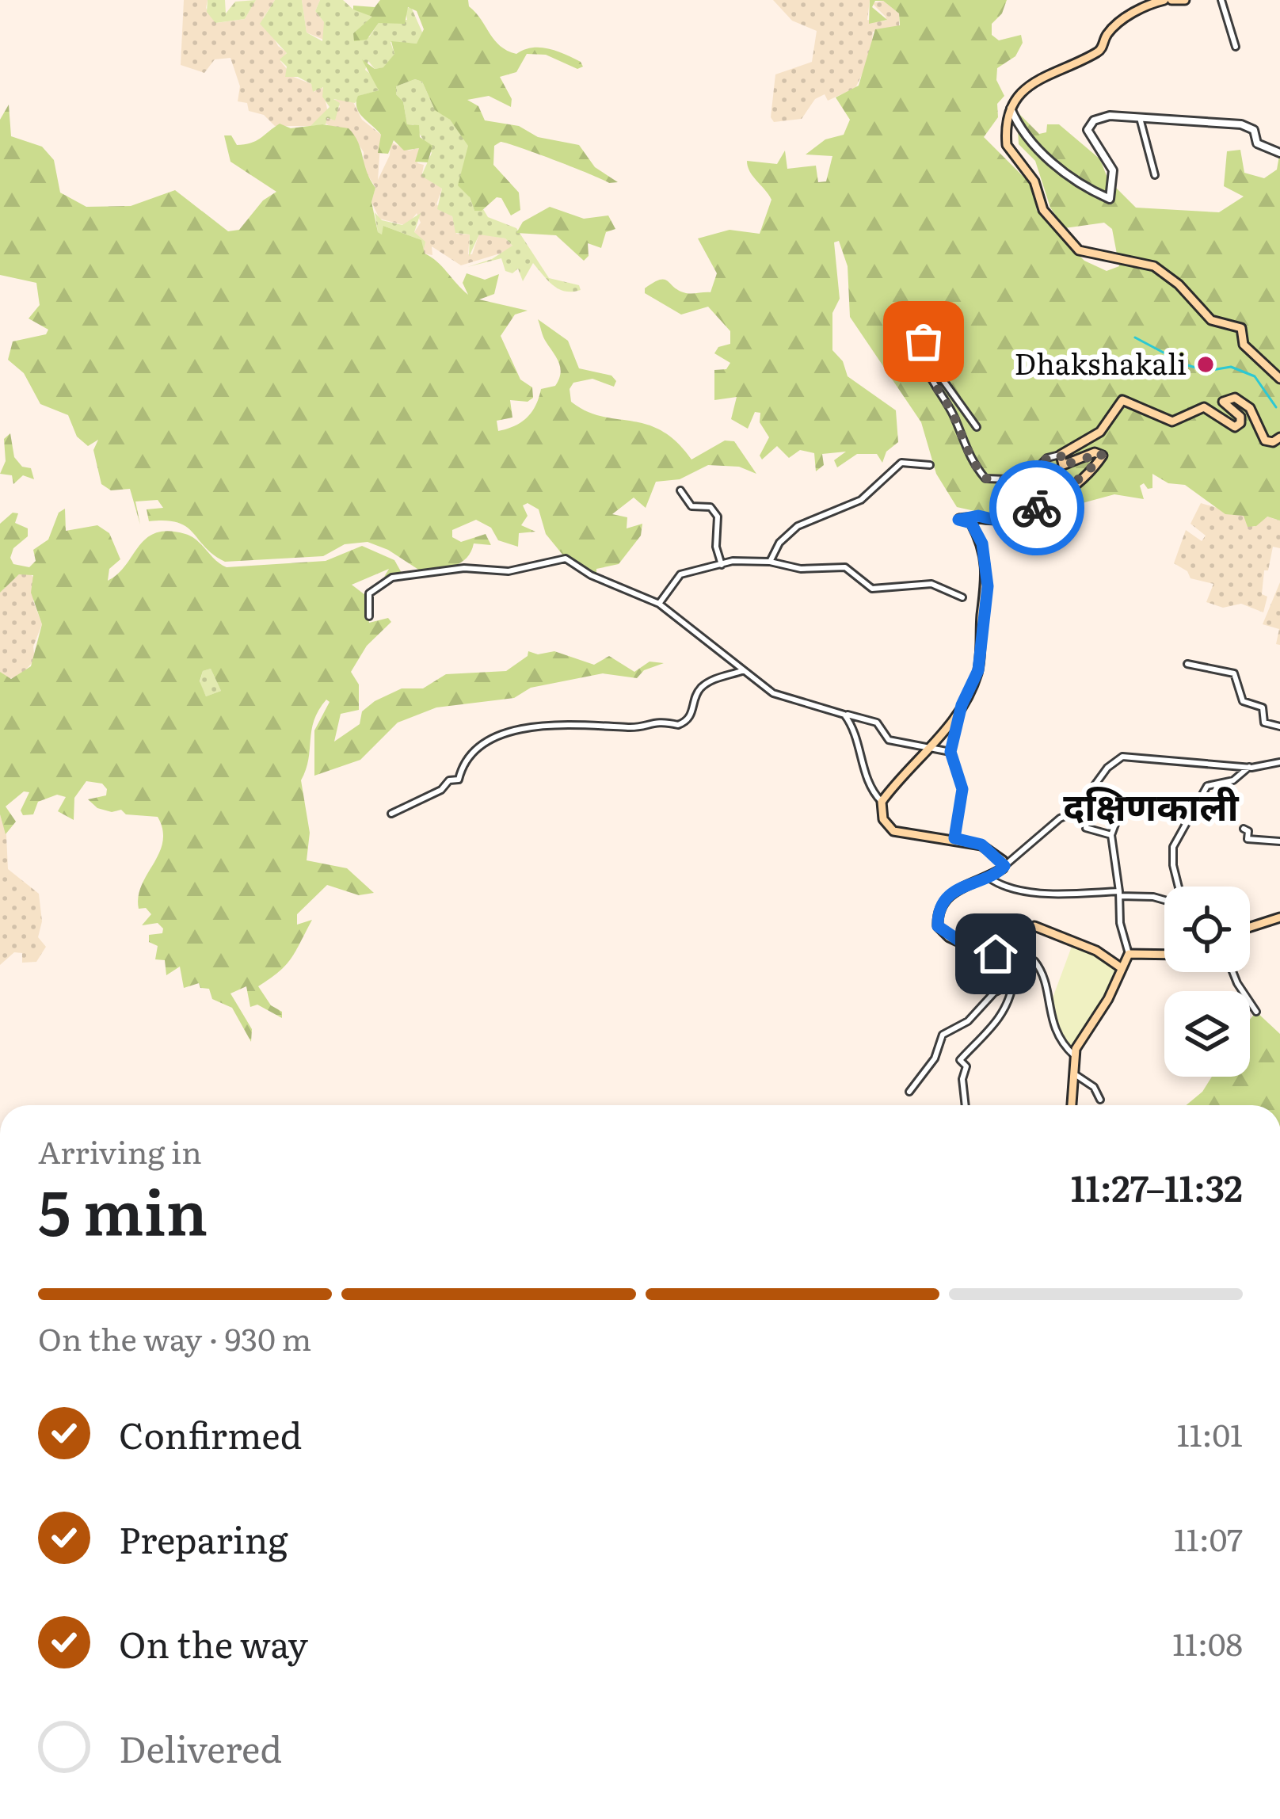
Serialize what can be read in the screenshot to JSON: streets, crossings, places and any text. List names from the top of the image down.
{
  "districts": ["दक्षि‍णकाली"],
  "places": ["Dhakshakali"],
  "page": {
    "heading": ["5 min", "Arriving in", "11:27–11:32"],
    "bar": "On the way · 930 m",
    "list": [
      ["Confirmed", "11:01"],
      ["Preparing", "11:07"],
      ["On the way", "11:08"],
      "Delivered"
    ]
  }
}
